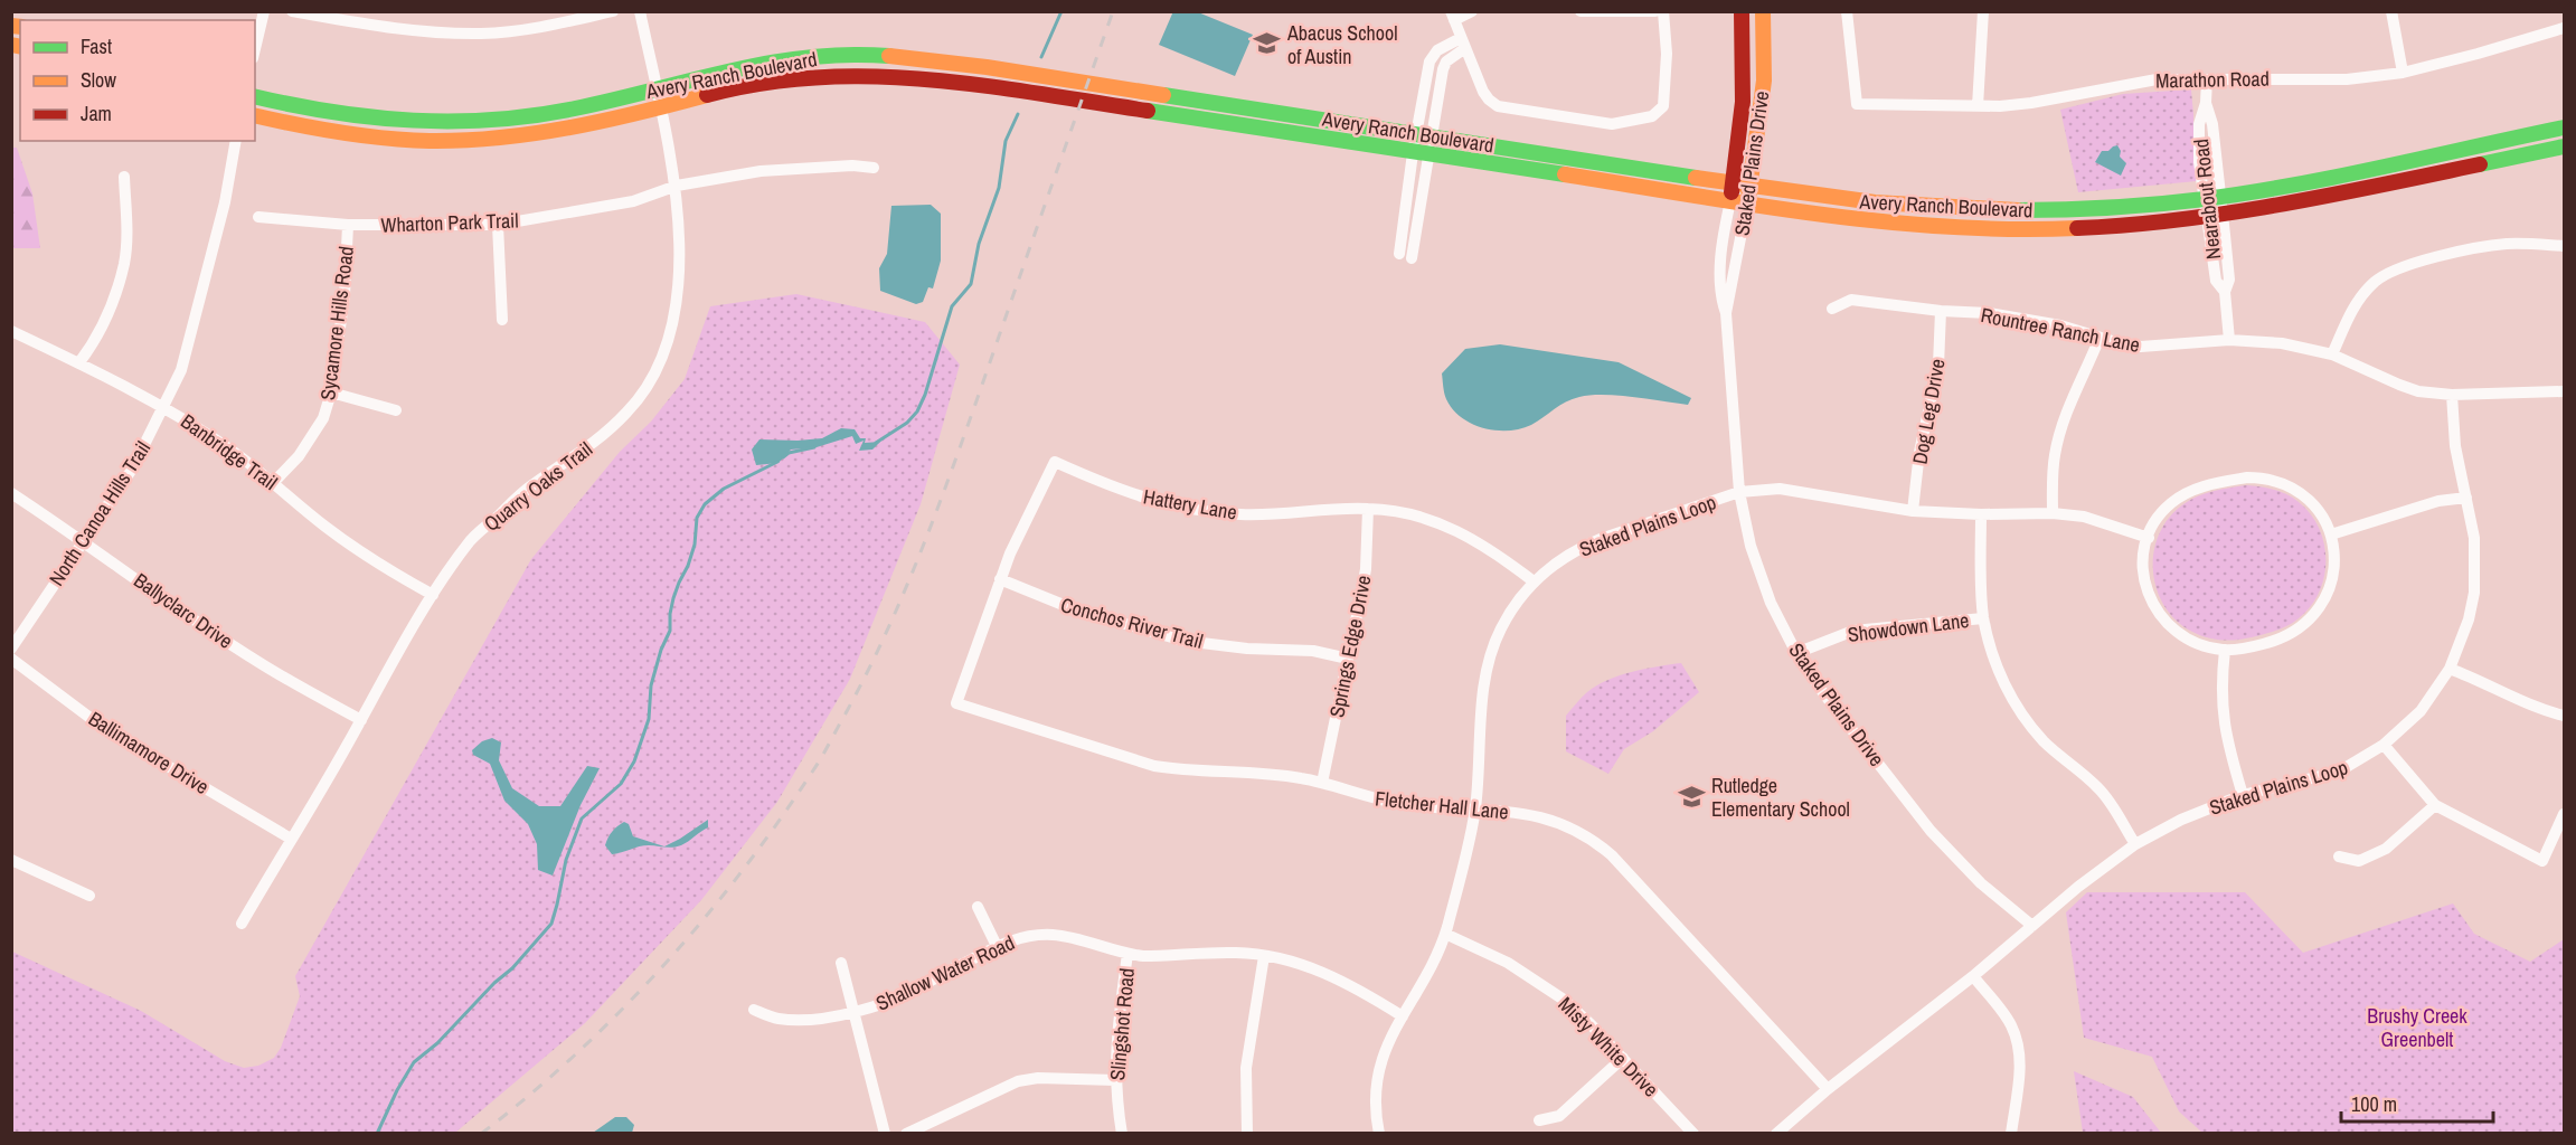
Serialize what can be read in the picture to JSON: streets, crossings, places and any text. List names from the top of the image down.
{
  "streets": {
    "main road": ["Avery Ranch Boulevard", "Staked Plains Drive"],
    "street": [
      "Marathon Road",
      "Nearabout Road",
      "Wharton Park Trail",
      "Sycamore Hills Road",
      "Rountree Ranch Lane",
      "Dog Leg Drive",
      "Banbridge Trail",
      "Quarry Oaks Trail",
      "Hattery Lane",
      "North Canoa Hills Trail",
      "Staked Plains Loop",
      "Ballyclarc Drive",
      "Conchos River Trail",
      "Showdown Lane",
      "Springs Edge Drive",
      "Ballimamore Drive",
      "Fletcher Hall Lane",
      "Shallow Water Road",
      "Slingshot Road",
      "Misty White Drive"
    ]
  },
  "crossings": [
    ["Avery Ranch Boulevard", "Staked Plains Drive"],
    ["Avery Ranch Boulevard", "Nearabout Road"],
    ["Avery Ranch Boulevard", "Quarry Oaks Trail"],
    ["Marathon Road", "Nearabout Road"],
    ["Staked Plains Drive", "Staked Plains Loop"],
    ["Staked Plains Drive", "Showdown Lane"],
    ["Nearabout Road", "Rountree Ranch Lane"],
    ["Wharton Park Trail", "Sycamore Hills Road"],
    ["Wharton Park Trail", "Quarry Oaks Trail"],
    ["Sycamore Hills Road", "Banbridge Trail"],
    ["Rountree Ranch Lane", "Dog Leg Drive"],
    ["Rountree Ranch Lane", "Staked Plains Loop"],
    ["Dog Leg Drive", "Staked Plains Loop"],
    ["Banbridge Trail", "Quarry Oaks Trail"],
    ["Banbridge Trail", "North Canoa Hills Trail"],
    ["Quarry Oaks Trail", "Ballyclarc Drive"],
    ["Quarry Oaks Trail", "Ballimamore Drive"],
    ["Hattery Lane", "Staked Plains Loop"],
    ["Hattery Lane", "Conchos River Trail"],
    ["Hattery Lane", "Springs Edge Drive"],
    ["Hattery Lane", "Fletcher Hall Lane"],
    ["North Canoa Hills Trail", "Ballyclarc Drive"],
    ["Staked Plains Loop", "Fletcher Hall Lane"],
    ["Staked Plains Loop", "Shallow Water Road"],
    ["Staked Plains Loop", "Misty White Drive"],
    ["Conchos River Trail", "Springs Edge Drive"],
    ["Springs Edge Drive", "Fletcher Hall Lane"],
    ["Shallow Water Road", "Slingshot Road"]
  ],
  "parks": ["Brushy Creek Greenbelt"],
  "places": {
    "school or university": ["Abacus School of Austin", "Rutledge Elementary School"]
  },
  "legend": ["Fast", "Slow", "Jam"],
  "scale_bar": "100 m"
}
